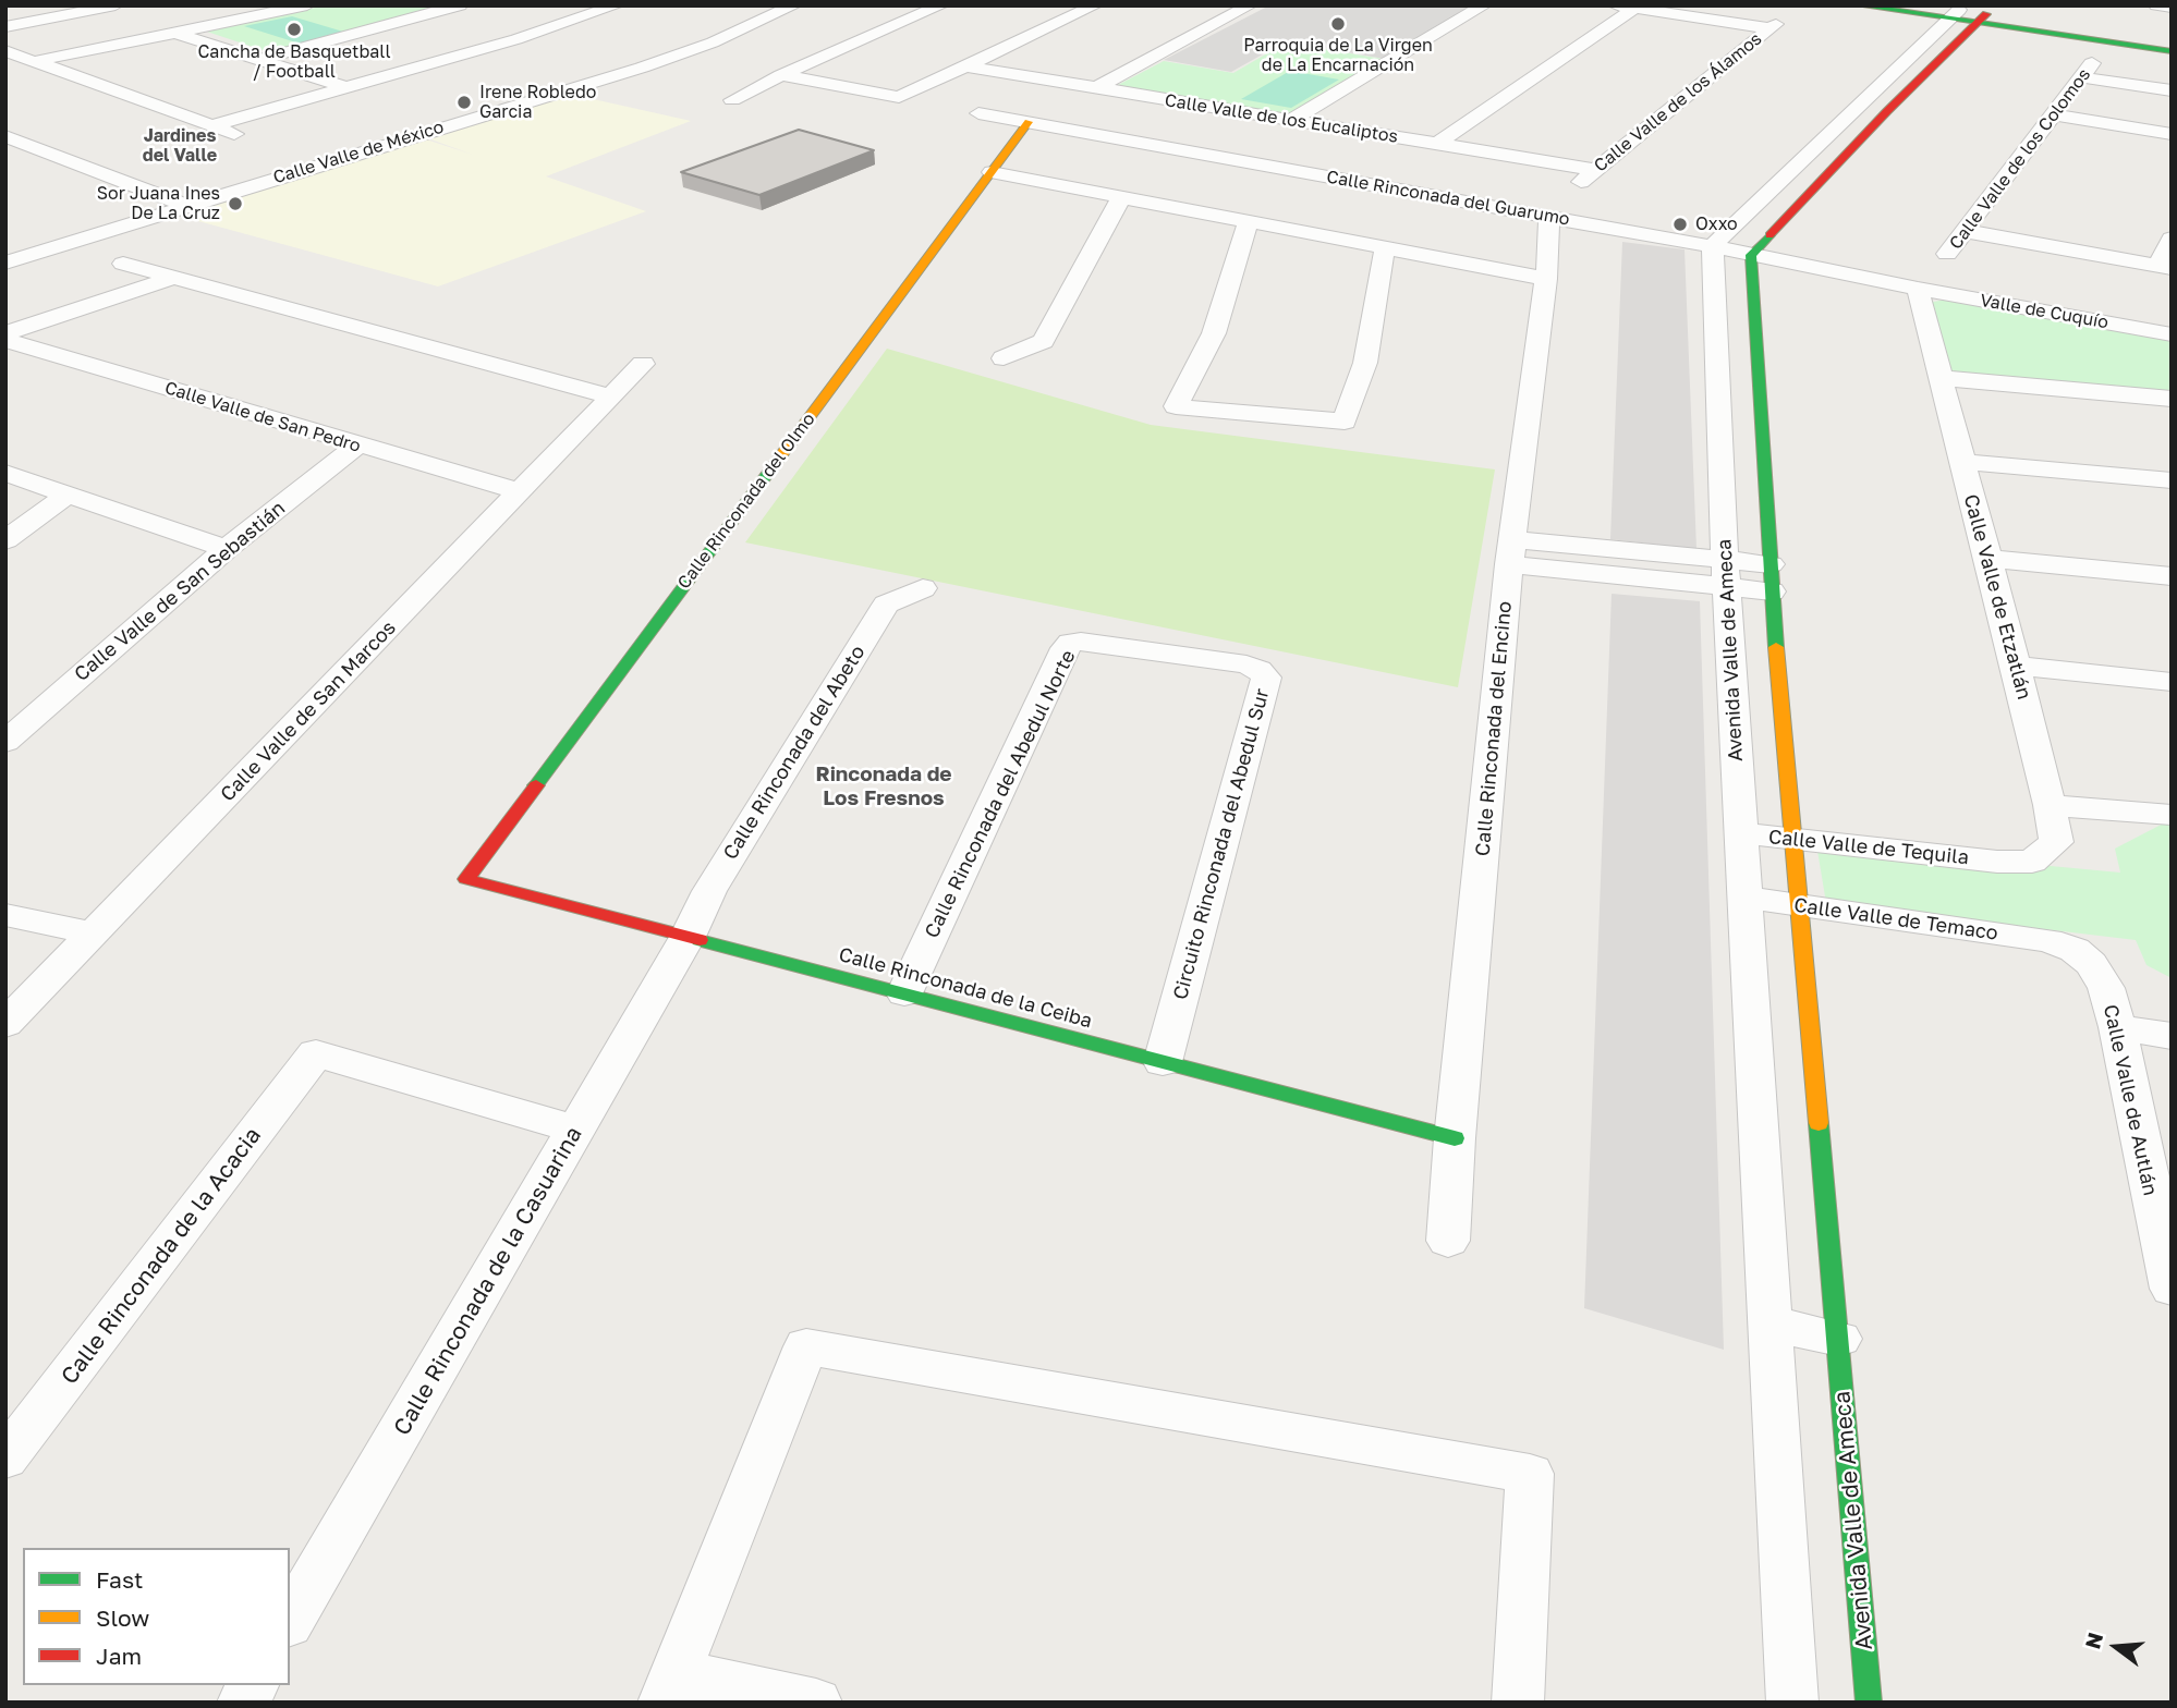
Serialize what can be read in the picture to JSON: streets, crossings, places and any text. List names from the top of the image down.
{
  "streets": {
    "street": [
      "Calle Valle de los Álamos",
      "Calle Valle de los Eucaliptos",
      "Calle Valle de México",
      "Calle Valle de los Colomos",
      "Calle Rinconada del Guarumo",
      "Valle de Cuquío",
      "Calle Valle de San Pedro",
      "Calle Rinconada del Olmo",
      "Calle Valle de San Sebastián",
      "Calle Valle de Etzatlán",
      "Avenida Valle de Ameca",
      "Calle Valle de San Marcos",
      "Calle Rinconada del Encino",
      "Calle Rinconada del Abeto",
      "Calle Rinconada del Abedul Norte",
      "Circuito Rinconada del Abedul Sur",
      "Calle Valle de Tequila",
      "Calle Valle de Temaco",
      "Calle Rinconada de la Ceiba",
      "Calle Valle de Autlán",
      "Calle Rinconada de la Acacia",
      "Calle Rinconada de la Casuarina"
    ]
  },
  "crossings": [
    ["Calle Valle de los Álamos", "Calle Valle de los Eucaliptos"],
    ["Calle Rinconada del Guarumo", "Valle de Cuquío"],
    ["Calle Rinconada del Guarumo", "Calle Rinconada del Olmo"],
    ["Calle Rinconada del Guarumo", "Calle Valle de Etzatlán"],
    ["Calle Rinconada del Guarumo", "Avenida Valle de Ameca"],
    ["Calle Rinconada del Guarumo", "Calle Rinconada del Encino"],
    ["Valle de Cuquío", "Calle Valle de Etzatlán"],
    ["Calle Valle de San Pedro", "Calle Valle de San Sebastián"],
    ["Calle Valle de San Pedro", "Calle Valle de San Marcos"],
    ["Calle Rinconada del Olmo", "Calle Rinconada de la Ceiba"],
    ["Calle Valle de Etzatlán", "Calle Valle de Tequila"],
    ["Avenida Valle de Ameca", "Calle Valle de Tequila"],
    ["Avenida Valle de Ameca", "Calle Valle de Temaco"],
    ["Calle Rinconada del Encino", "Calle Rinconada de la Ceiba"],
    ["Calle Rinconada del Abeto", "Calle Rinconada de la Ceiba"],
    ["Calle Rinconada del Abeto", "Calle Rinconada de la Casuarina"],
    ["Calle Rinconada del Abedul Norte", "Circuito Rinconada del Abedul Sur"],
    ["Calle Rinconada del Abedul Norte", "Calle Rinconada de la Ceiba"],
    ["Circuito Rinconada del Abedul Sur", "Calle Rinconada de la Ceiba"],
    ["Calle Valle de Temaco", "Calle Valle de Autlán"],
    ["Calle Rinconada de la Ceiba", "Calle Rinconada de la Casuarina"],
    ["Calle Rinconada de la Acacia", "Calle Rinconada de la Casuarina"]
  ],
  "districts": ["Jardines del Valle", "Rinconada de Los Fresnos"],
  "places": [
    "Parroquia de La Virgen de La Encarnación",
    "Cancha de Basquetball / Football",
    "Irene Robledo Garcia",
    "Sor Juana Ines De La Cruz",
    "Oxxo"
  ],
  "legend": ["Fast", "Slow", "Jam"],
  "north": "left"
}
